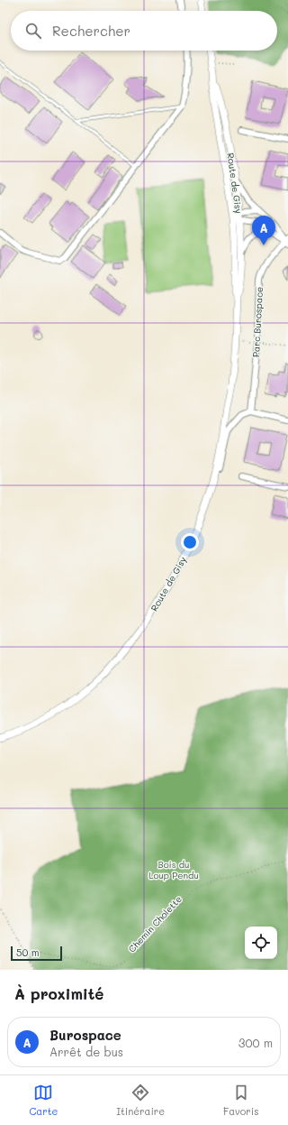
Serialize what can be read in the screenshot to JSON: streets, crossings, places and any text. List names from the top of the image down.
{
  "streets": {
    "street": ["Route de Gisy", "Parc Burospace"],
    "path": ["Chemin Cholette"]
  },
  "parks": ["Bois du Loup Pendu"],
  "scale_bar": "50 m",
  "page": {
    "search": "Rechercher",
    "pins": "A",
    "scale": "50 m",
    "heading": "À proximité",
    "list": [
      {
        "mark": "A",
        "name": "Burospace",
        "note": "Arrêt de bus",
        "value": "300 m"
      }
    ],
    "nav": ["Carte", "Itinéraire", "Favoris"]
  }
}
